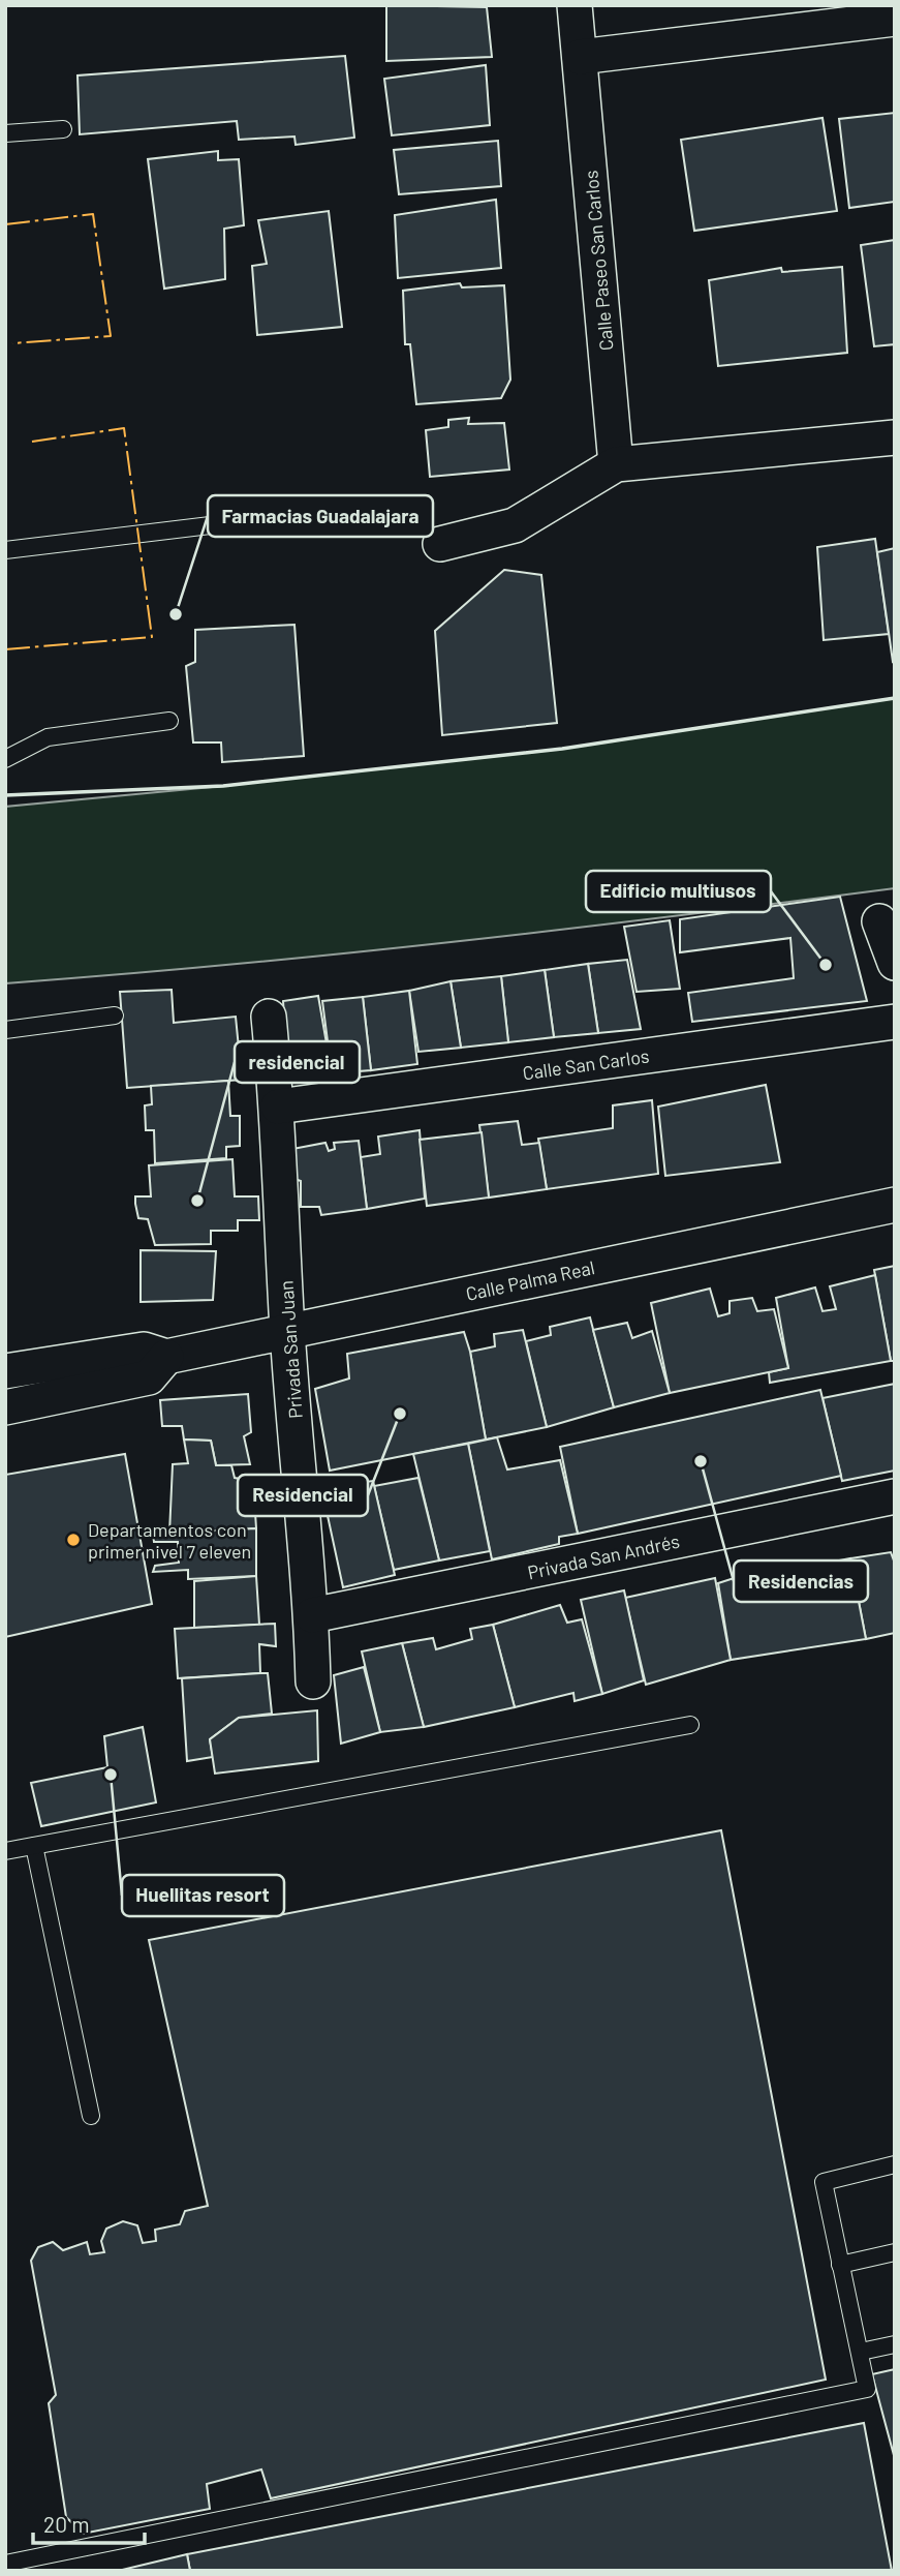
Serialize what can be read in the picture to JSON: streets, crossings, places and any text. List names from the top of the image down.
{
  "streets": {
    "street": [
      "Calle Paseo San Carlos",
      "Calle San Carlos",
      "Calle Palma Real",
      "Privada San Juan",
      "Privada San Andrés"
    ]
  },
  "crossings": [
    ["Calle San Carlos", "Privada San Juan"],
    ["Calle Palma Real", "Privada San Juan"],
    ["Privada San Juan", "Privada San Andrés"]
  ],
  "places": [
    "Farmacias Guadalajara",
    "Edificio multiusos",
    "residencial",
    "Residencial",
    "Residencias",
    "Departamentos con primer nivel 7 eleven",
    "Huellitas resort"
  ],
  "scale_bar": "20 m"
}
